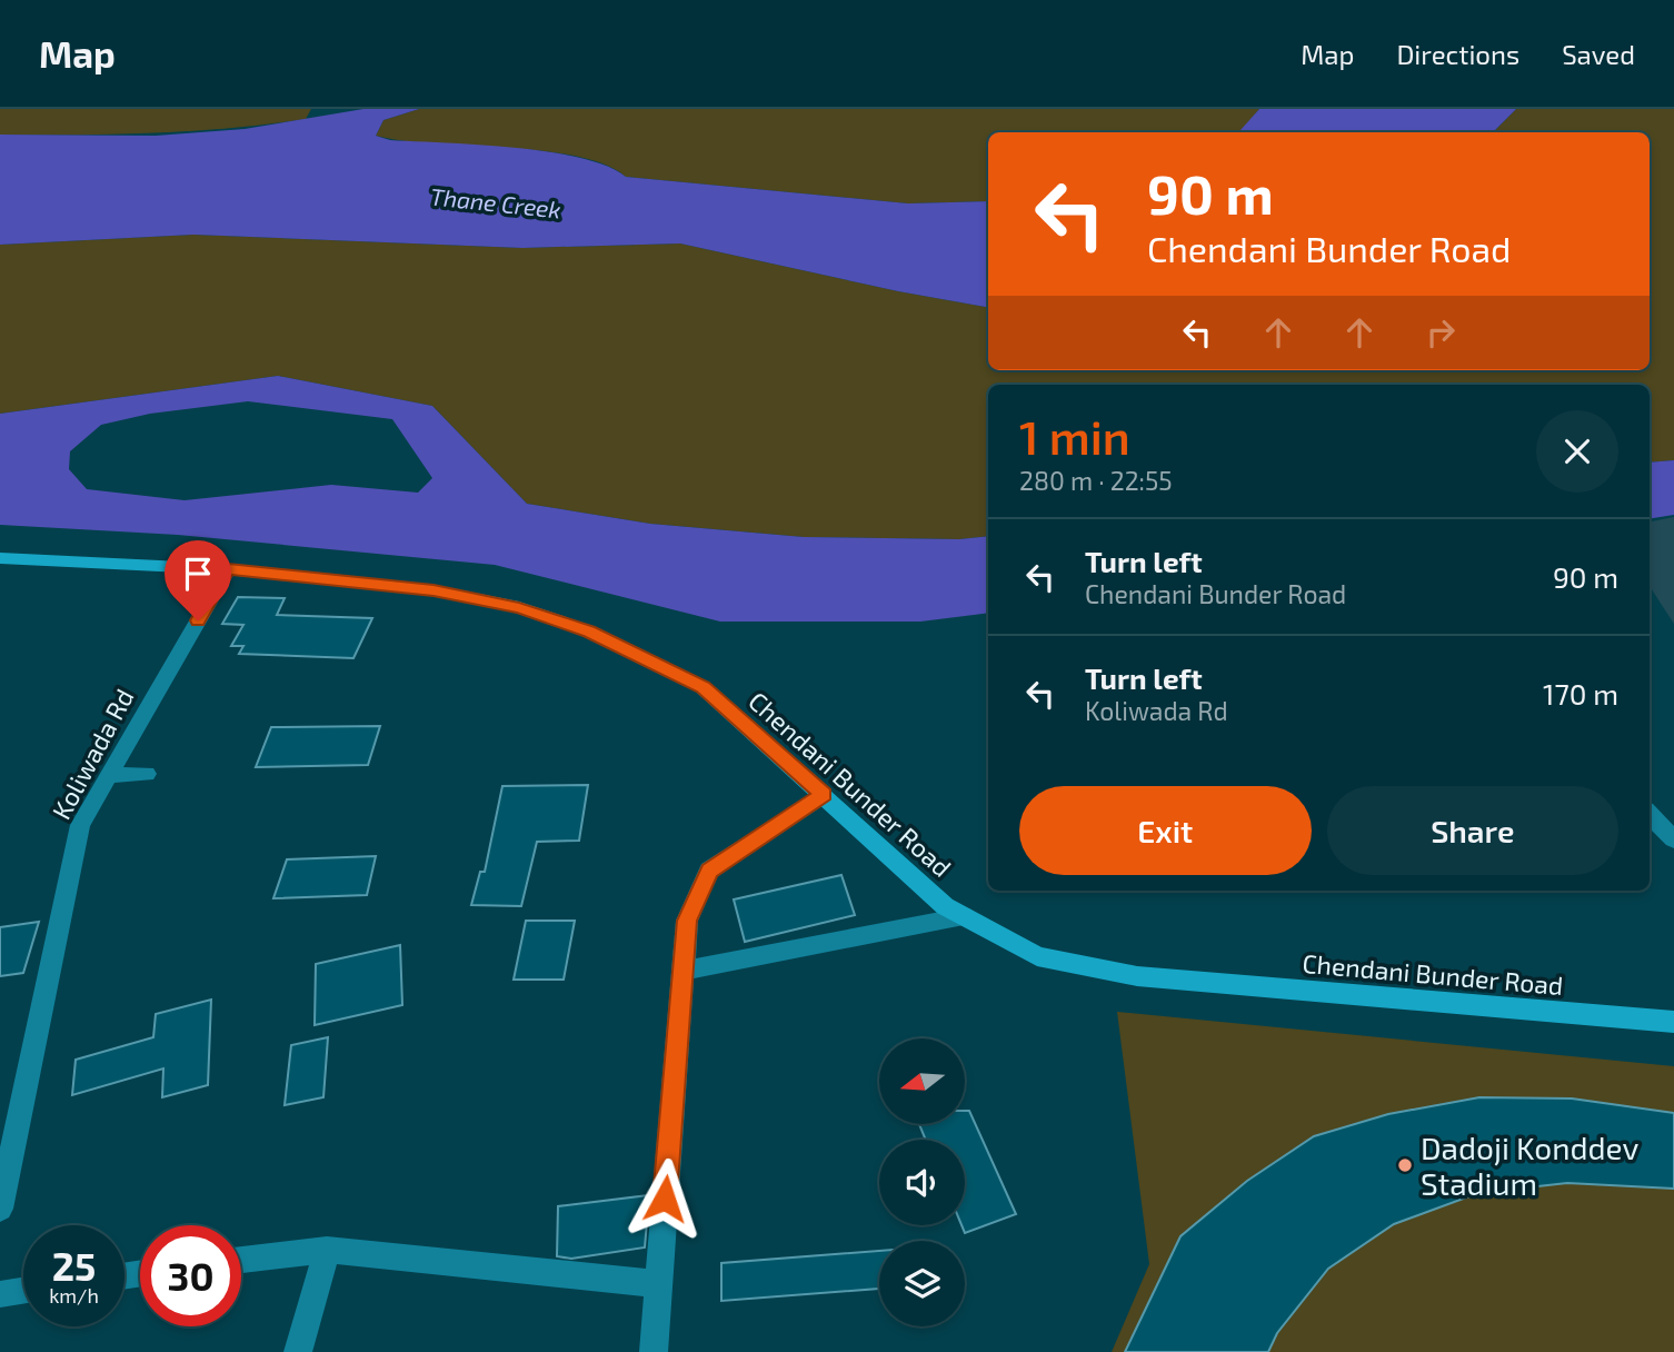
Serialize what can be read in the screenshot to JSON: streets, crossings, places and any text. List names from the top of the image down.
{
  "streets": {
    "main road": ["Chendani Bunder Road"],
    "street": ["Koliwada Rd"]
  },
  "crossings": [
    ["Koliwada Rd", "Chendani Bunder Road"]
  ],
  "water": ["Thane Creek"],
  "places": ["Dadoji Konddev Stadium"],
  "north": "left",
  "page": {
    "header": "Map",
    "nav": ["Map", "Directions", "Saved"],
    "turn": ["90 m", "Chendani Bunder Road"],
    "heading": ["1 min", "280 m · 22:55"],
    "list": [
      {
        "name": "Turn left",
        "note": "Chendani Bunder Road",
        "value": "90 m"
      },
      {
        "name": "Turn left",
        "note": "Koliwada Rd",
        "value": "170 m"
      }
    ],
    "buttons": ["Exit", "Share"],
    "speed": "25 km/h",
    "limit": "30"
  }
}
